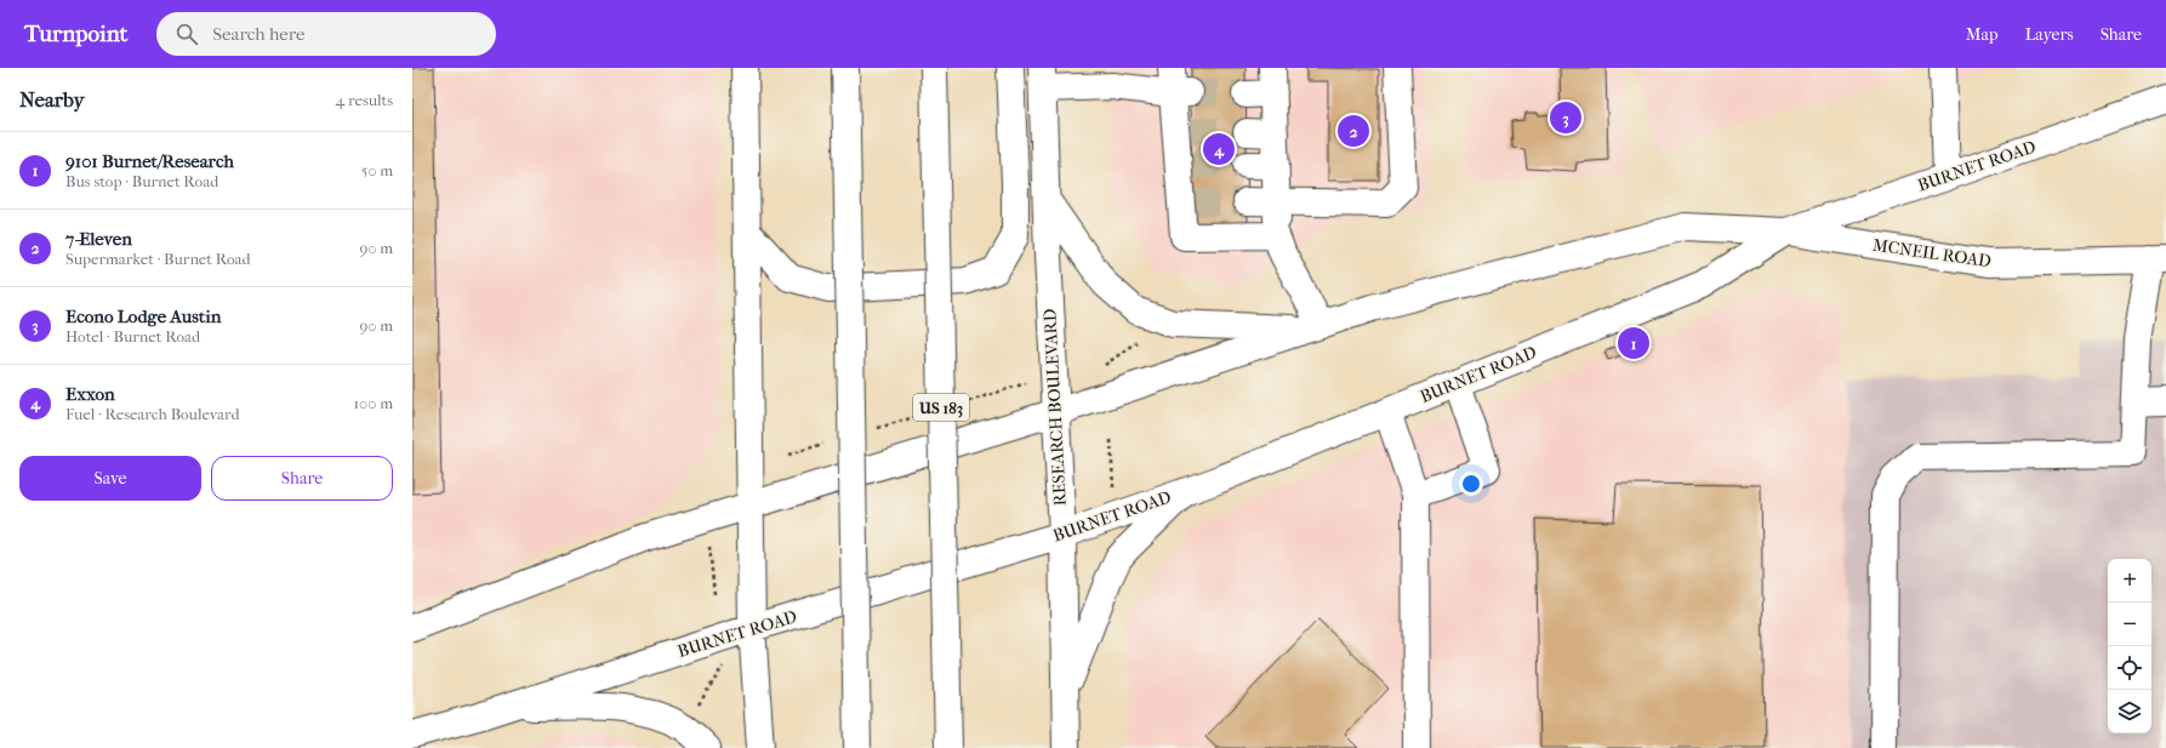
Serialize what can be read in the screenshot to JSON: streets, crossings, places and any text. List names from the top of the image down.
{
  "streets": {
    "main road": [
      "BURNET ROAD",
      "MCNEIL ROAD",
      "US 183",
      "RESEARCH BOULEVARD"
    ]
  },
  "crossings": [
    ["BURNET ROAD", "MCNEIL ROAD"],
    ["BURNET ROAD", "RESEARCH BOULEVARD"]
  ],
  "page": {
    "header": "Turnpoint",
    "search": "Search here",
    "nav": ["Map", "Layers", "Share"],
    "heading": ["Nearby", "4 results"],
    "pins": [
      "3",
      "2",
      "4",
      "1"
    ],
    "list": [
      {
        "mark": "1",
        "name": "9101 Burnet/Research",
        "note": "Bus stop · Burnet Road",
        "value": "50 m"
      },
      {
        "mark": "2",
        "name": "7-Eleven",
        "note": "Supermarket · Burnet Road",
        "value": "90 m"
      },
      {
        "mark": "3",
        "name": "Econo Lodge Austin",
        "note": "Hotel · Burnet Road",
        "value": "90 m"
      },
      {
        "mark": "4",
        "name": "Exxon",
        "note": "Fuel · Research Boulevard",
        "value": "100 m"
      }
    ],
    "buttons": ["Save", "Share"],
    "map_buttons": ["+", "−"]
  }
}
